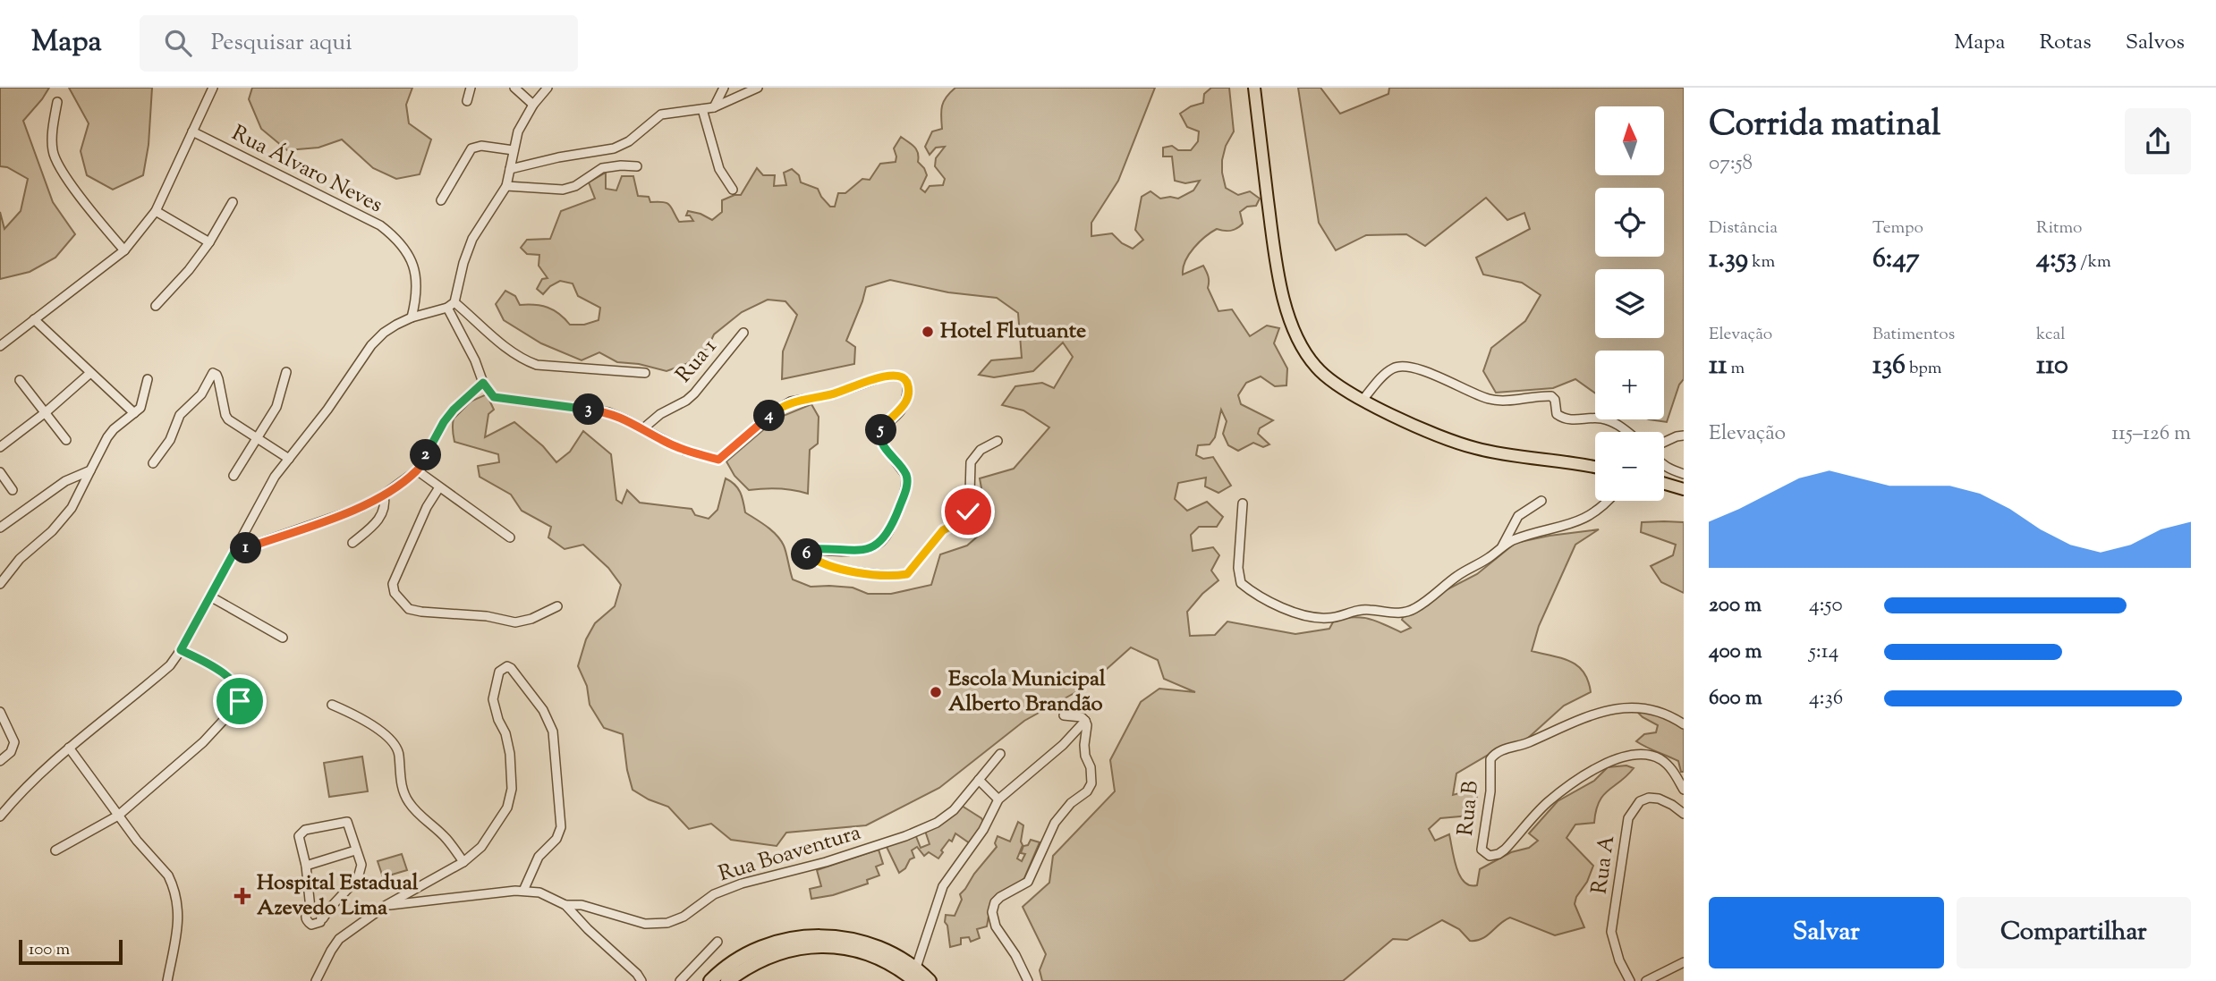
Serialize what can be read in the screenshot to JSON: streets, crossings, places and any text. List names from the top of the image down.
{
  "streets": {
    "street": [
      "Rua Álvaro Neves",
      "Rua 1",
      "Rua B",
      "Rua Boaventura",
      "Rua A"
    ]
  },
  "places": {
    "other": ["Hotel Flutuante", "Escola Municipal Alberto Brandão"],
    "health": ["Hospital Estadual Azevedo Lima"]
  },
  "scale_bar": "100 m",
  "north": "top",
  "page": {
    "header": "Mapa",
    "search": "Pesquisar aqui",
    "nav": ["Mapa", "Rotas", "Salvos"],
    "heading": ["Corrida matinal", "07:58"],
    "map_buttons": ["+", "−"],
    "stats": [
      ["Distância", "1.39 km"],
      ["Tempo", "6:47"],
      ["Ritmo", "4:53 /km"],
      ["Elevação", "11 m"],
      ["Batimentos", "136 bpm"],
      ["kcal", "110"]
    ],
    "pins": [
      "3",
      "4",
      "5",
      "2",
      "1",
      "6"
    ],
    "chart": ["Elevação", "115–126 m"],
    "list": [
      {
        "name": "200 m",
        "note": "4:50"
      },
      {
        "name": "400 m",
        "note": "5:14"
      },
      {
        "name": "600 m",
        "note": "4:36"
      }
    ],
    "buttons": ["Salvar", "Compartilhar"],
    "scale": "100 m"
  }
}
